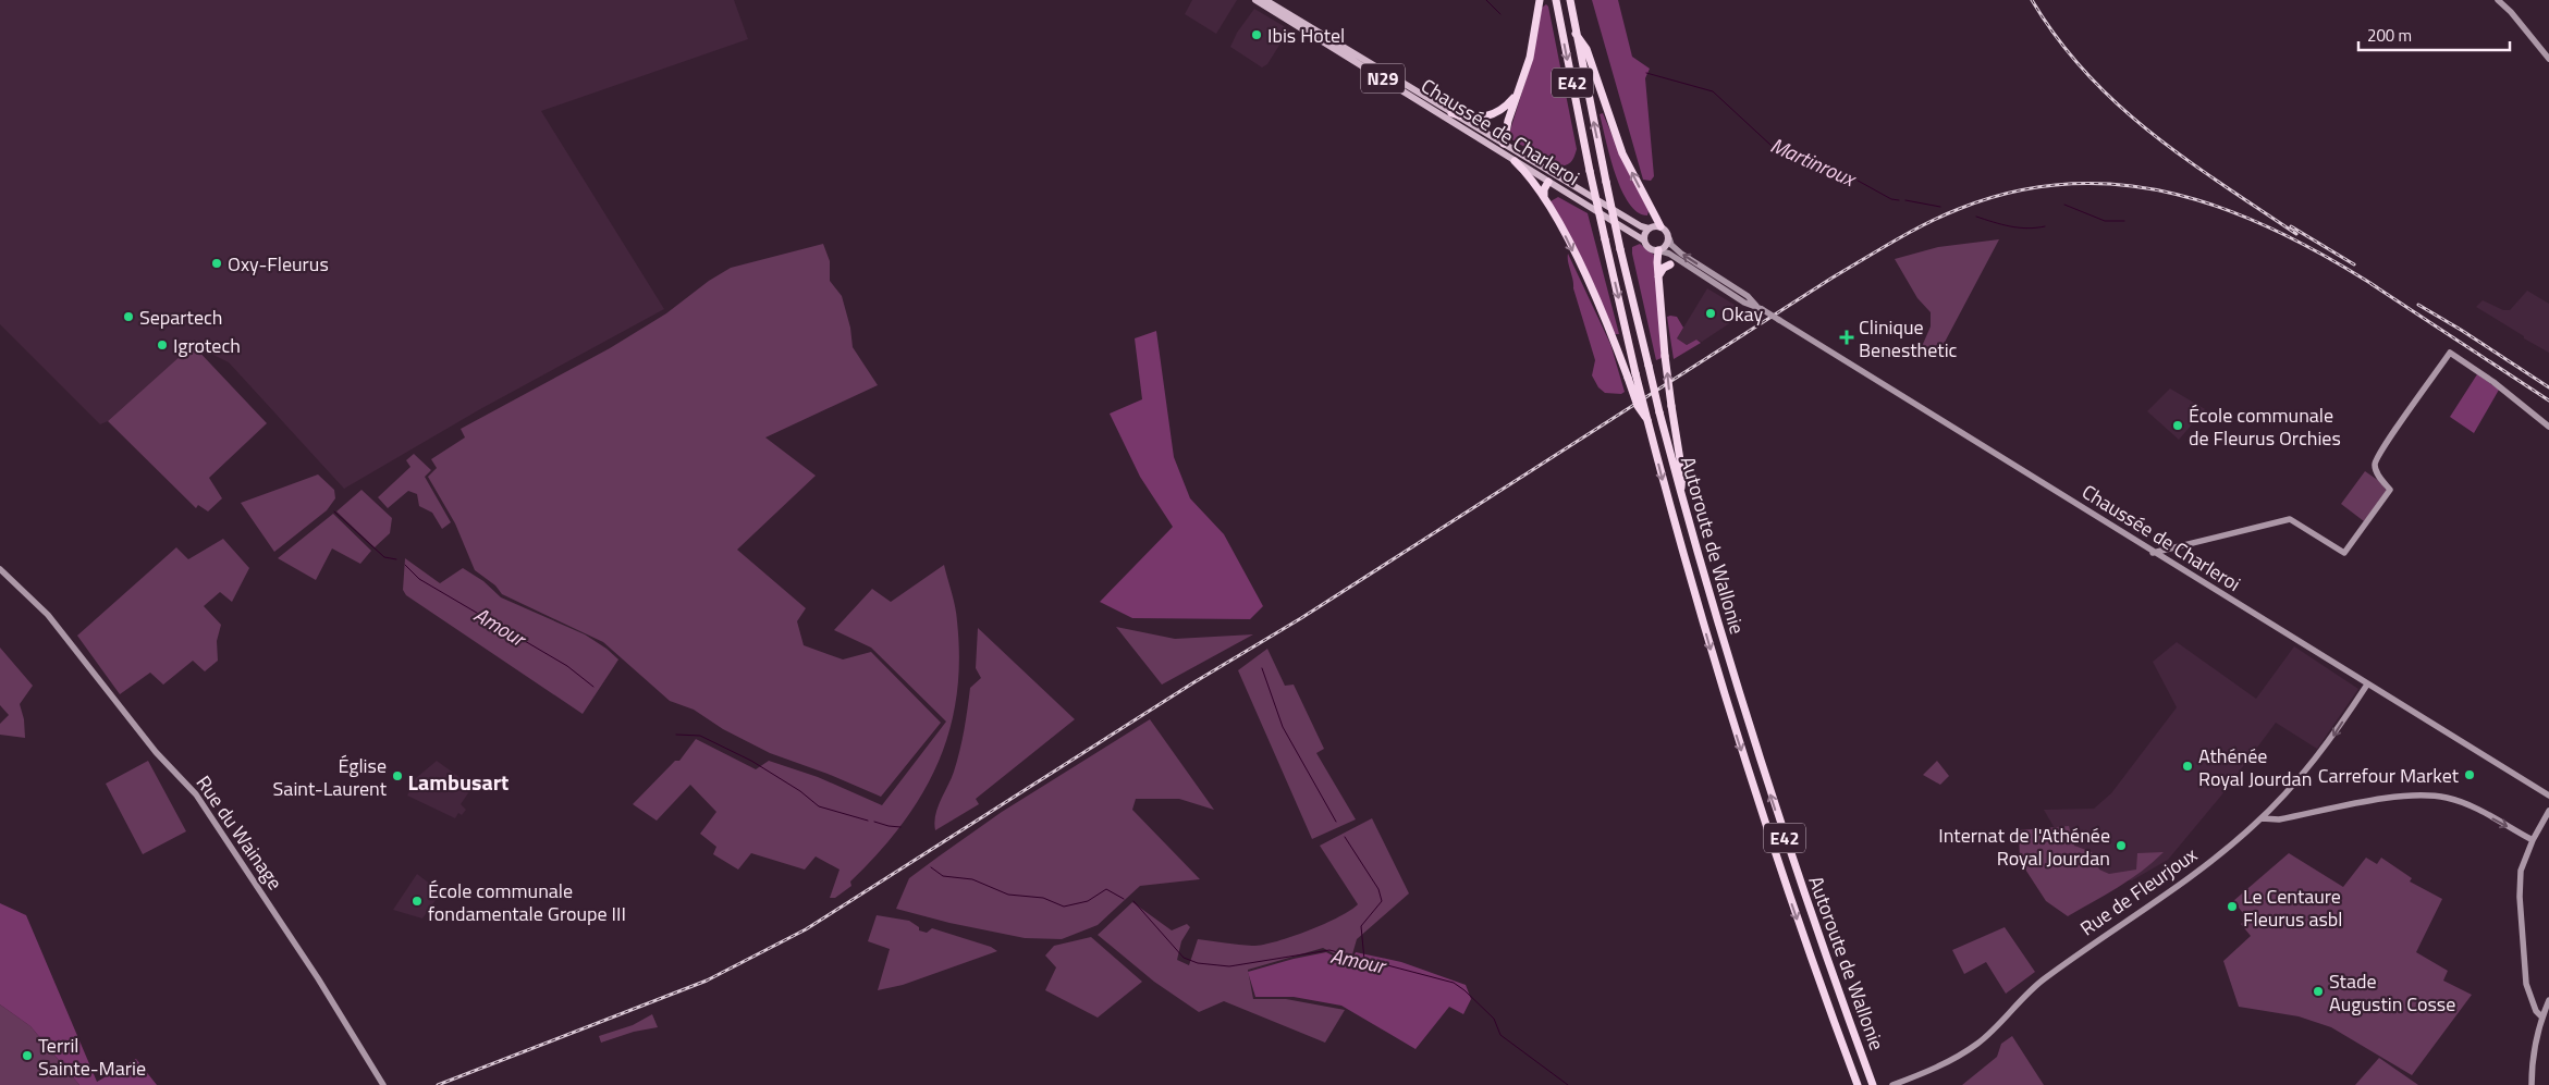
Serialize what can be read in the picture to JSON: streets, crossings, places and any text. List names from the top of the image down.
{
  "streets": {
    "highway": ["E42", "Autoroute de Wallonie"],
    "main road": [
      "N29",
      "Chaussée de Charleroi",
      "Rue du Wainage",
      "Rue de Fleurjoux"
    ]
  },
  "crossings": [
    ["N29", "Chaussée de Charleroi"],
    ["Chaussée de Charleroi", "Rue de Fleurjoux"]
  ],
  "districts": ["Lambusart"],
  "water": ["Martinroux", "Amour"],
  "places": {
    "other": [
      "Ibis Hotel",
      "Oxy-Fleurus",
      "Okay",
      "Separtech",
      "Igrotech",
      "École communale de Fleurus Orchies",
      "Athénée Royal Jourdan",
      "Carrefour Market",
      "Église Saint-Laurent",
      "Internat de l'Athénée Royal Jourdan",
      "École communale fondamentale Groupe III",
      "Le Centaure Fleurus asbl",
      "Stade Augustin Cosse",
      "Terril Sainte-Marie"
    ],
    "health": ["Clinique Benesthetic"]
  },
  "scale_bar": "200 m"
}
